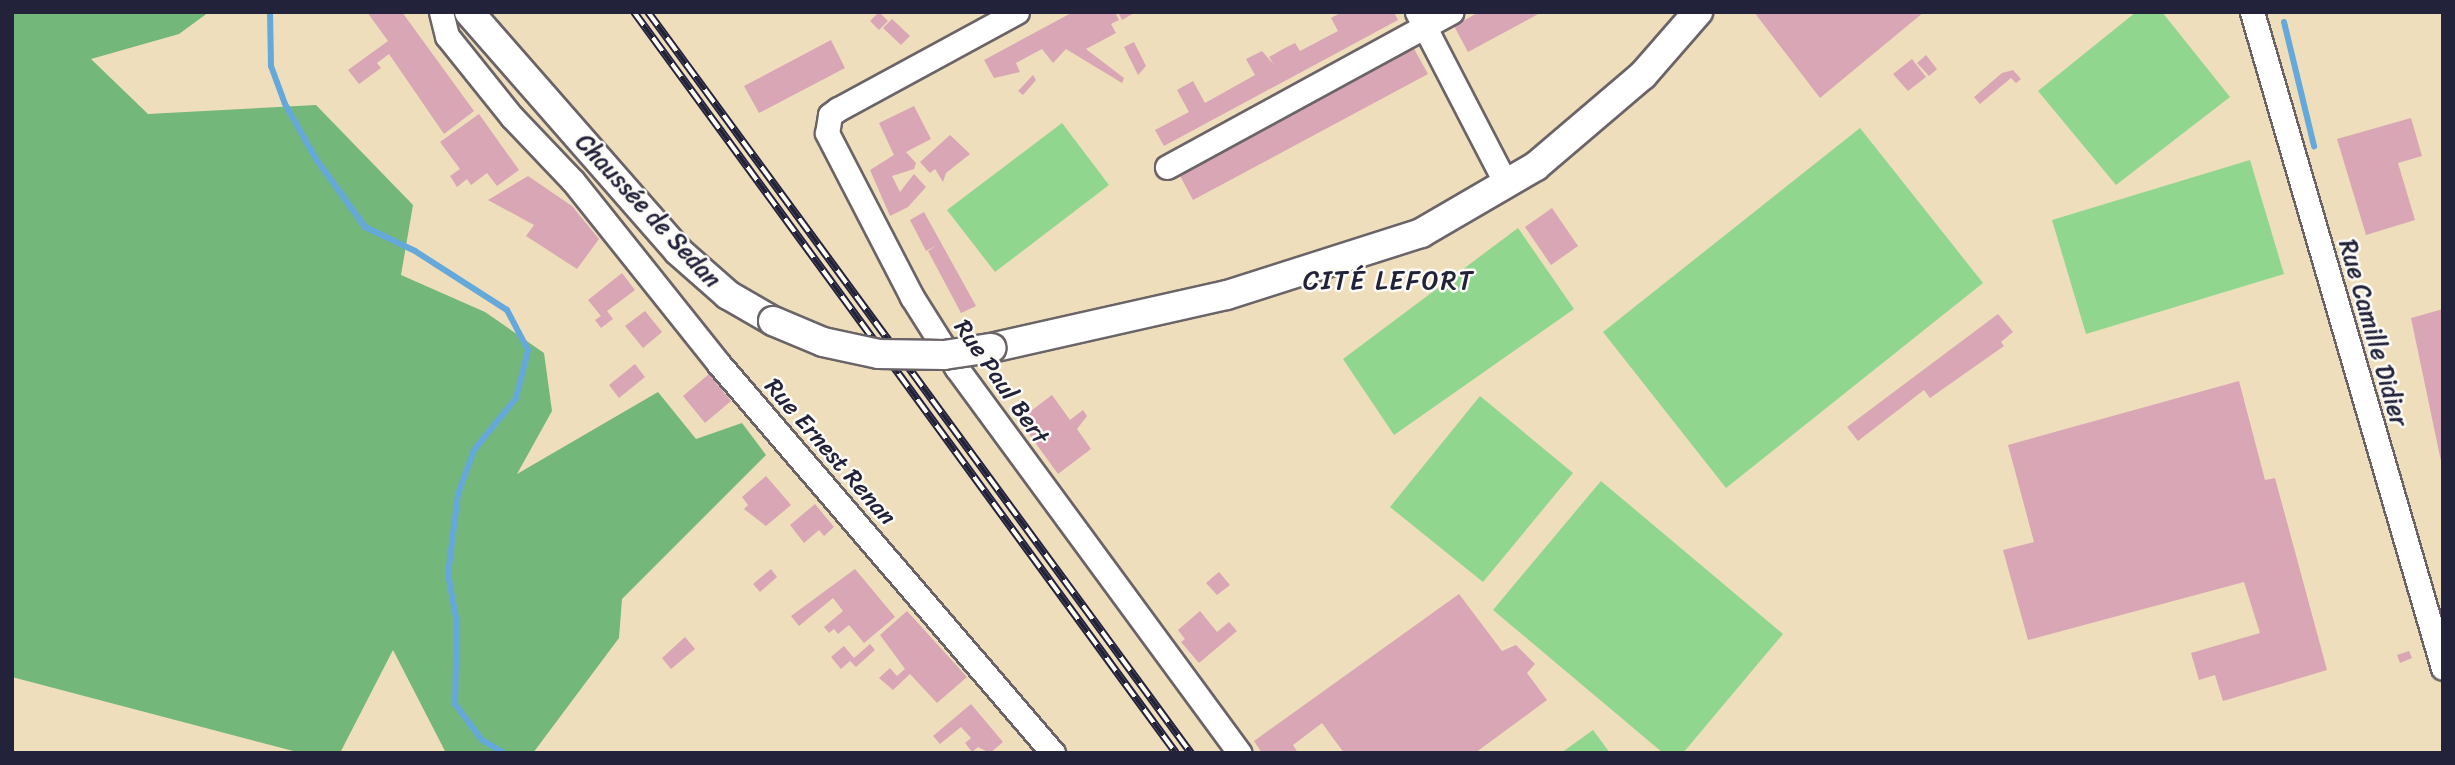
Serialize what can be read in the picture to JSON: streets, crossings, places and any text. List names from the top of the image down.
{
  "streets": {
    "main road": ["Chaussée de Sedan"],
    "street": ["Rue Camille Didier", "Rue Paul Bert", "Rue Ernest Renan"]
  },
  "crossings": [
    ["Chaussée de Sedan", "Rue Ernest Renan"]
  ],
  "districts": ["CITÉ LEFORT"]
}
